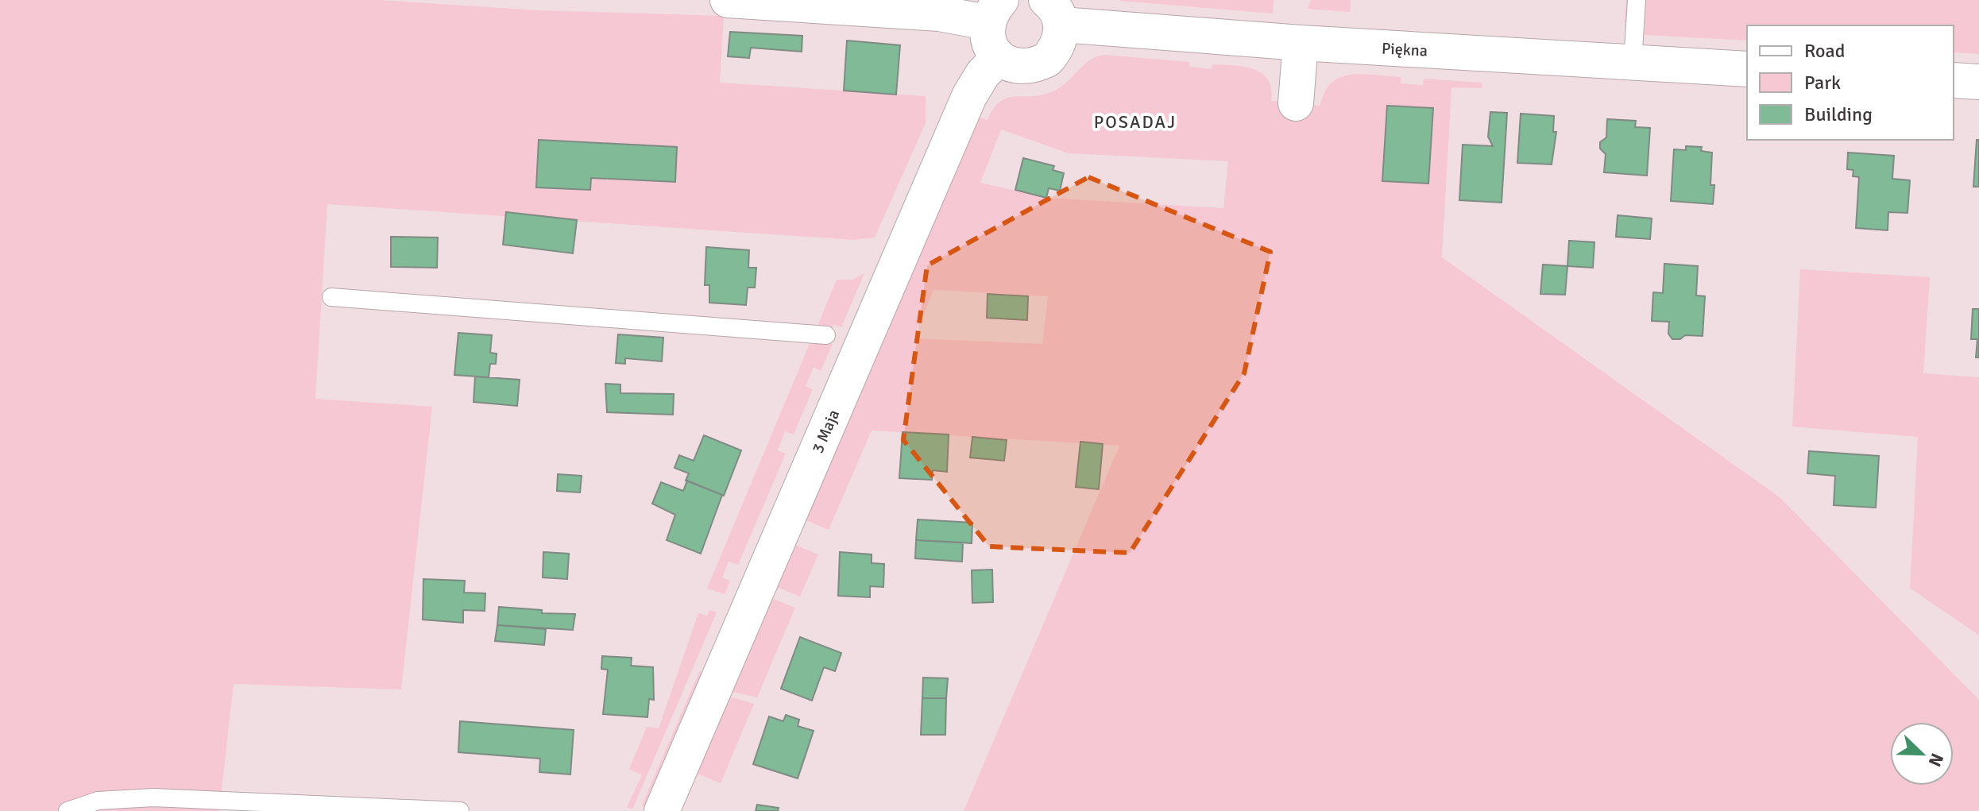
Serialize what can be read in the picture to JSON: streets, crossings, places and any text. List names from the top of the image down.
{
  "streets": {
    "street": ["Piękna", "3 Maja"]
  },
  "districts": ["POSADAJ"],
  "legend": ["Road", "Park", "Building"],
  "north": "bottom right"
}
